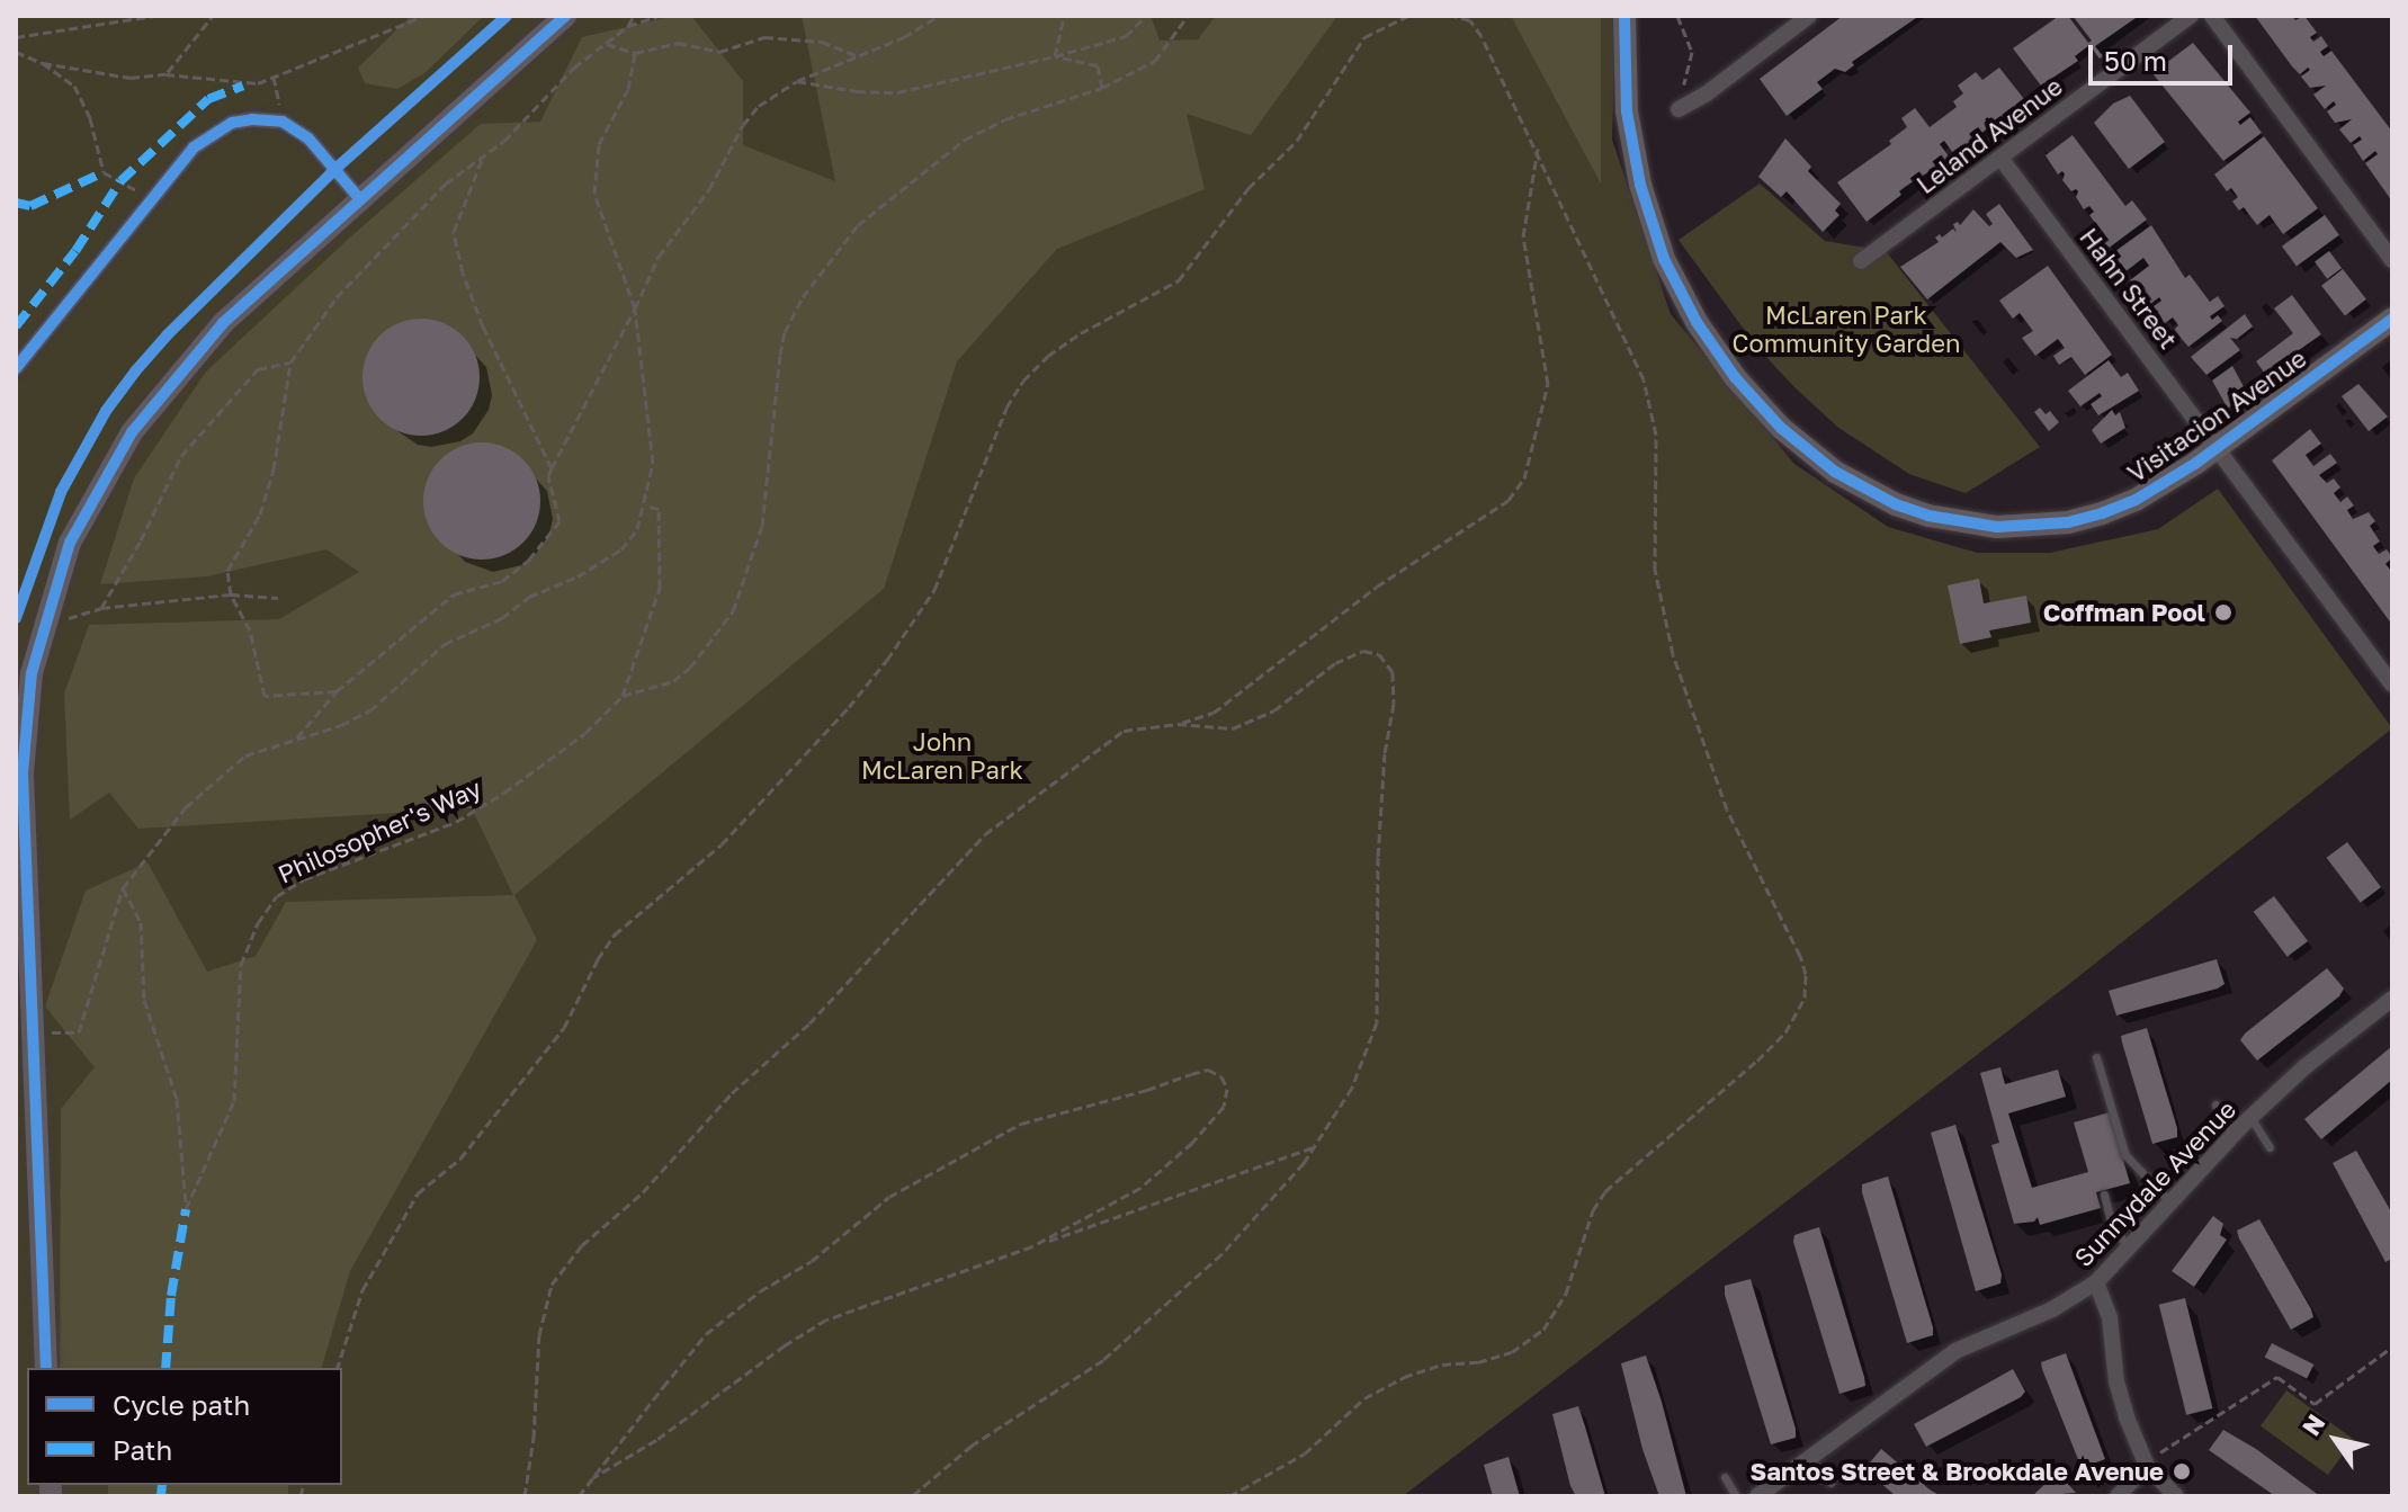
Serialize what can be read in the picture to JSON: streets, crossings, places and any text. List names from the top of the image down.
{
  "streets": {
    "street": [
      "Leland Avenue",
      "Hahn Street",
      "Visitacion Avenue",
      "Sunnydale Avenue"
    ],
    "path": ["Philosopher's Way"]
  },
  "crossings": [
    ["Leland Avenue", "Hahn Street"],
    ["Hahn Street", "Visitacion Avenue"]
  ],
  "parks": ["McLaren Park Community Garden", "John McLaren Park"],
  "places": ["Coffman Pool", "Santos Street & Brookdale Avenue"],
  "legend": ["Cycle path", "Path"],
  "scale_bar": "50 m",
  "north": "top left"
}
